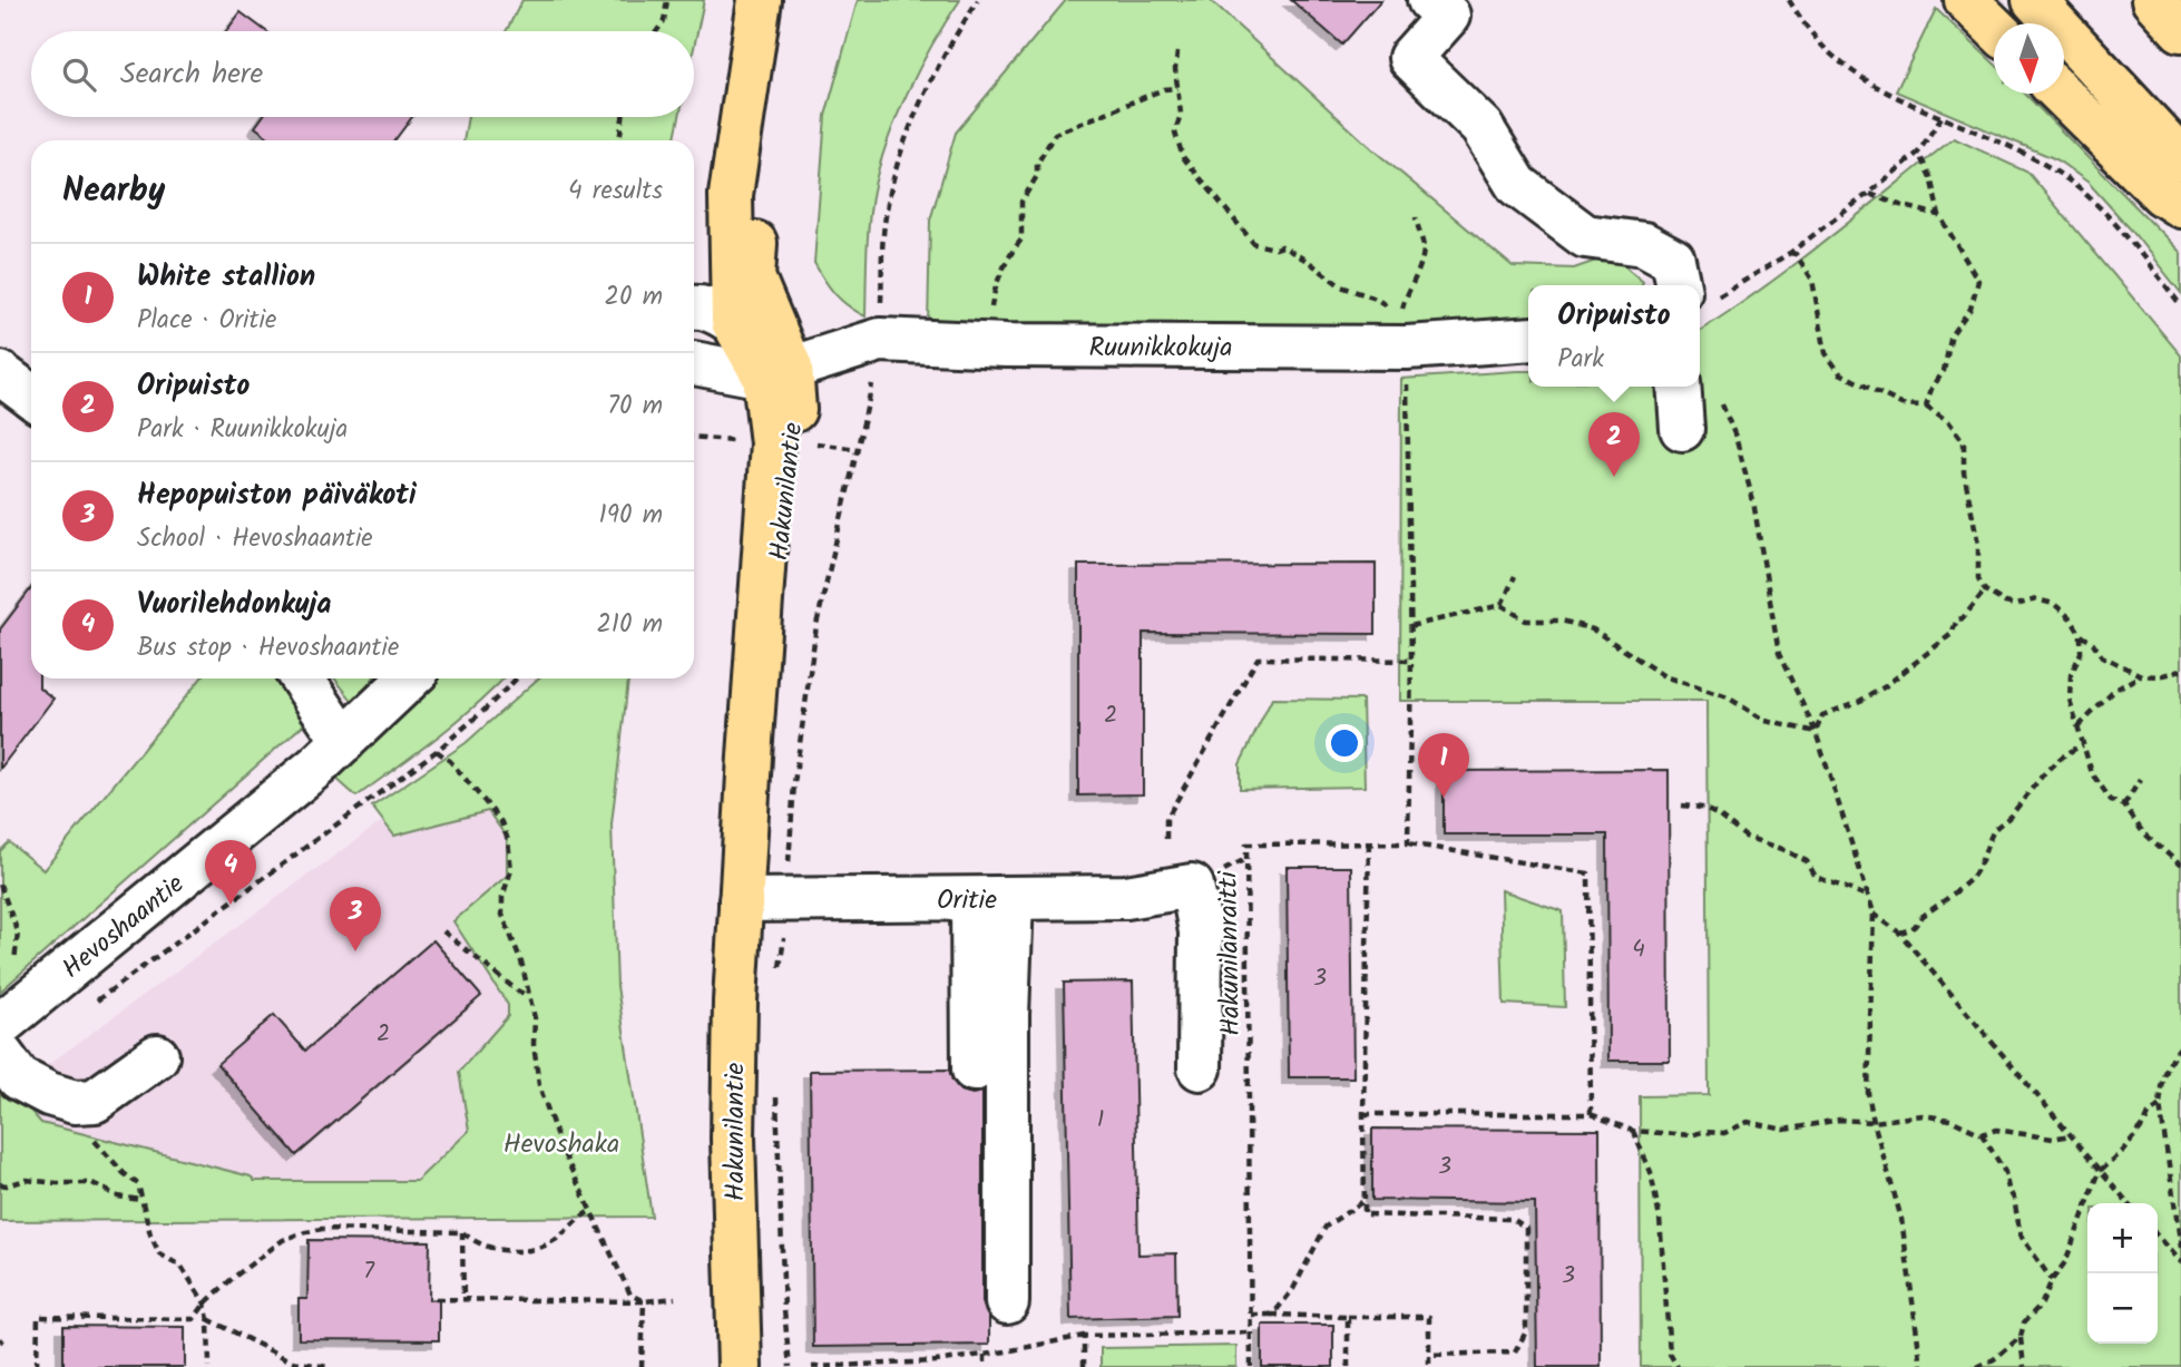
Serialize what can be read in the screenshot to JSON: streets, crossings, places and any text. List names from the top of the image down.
{
  "streets": {
    "main road": ["Hakunilantie"],
    "street": ["Ruunikkokuja", "Oritie", "Hevoshaantie"],
    "path": ["Hakunilanraitti"]
  },
  "crossings": [
    ["Ruunikkokuja", "Hakunilantie"],
    ["Hakunilantie", "Oritie"]
  ],
  "parks": ["Hevoshaka"],
  "house_numbers": [
    "2",
    "4",
    "3",
    "2",
    "1",
    "3",
    "7",
    "3"
  ],
  "north": "bottom",
  "page": {
    "search": "Search here",
    "heading": ["Nearby", "4 results"],
    "list": [
      {
        "mark": "1",
        "name": "White stallion",
        "note": "Place · Oritie",
        "value": "20 m"
      },
      {
        "mark": "2",
        "name": "Oripuisto",
        "note": "Park · Ruunikkokuja",
        "value": "70 m"
      },
      {
        "mark": "3",
        "name": "Hepopuiston päiväkoti",
        "note": "School · Hevoshaantie",
        "value": "190 m"
      },
      {
        "mark": "4",
        "name": "Vuorilehdonkuja",
        "note": "Bus stop · Hevoshaantie",
        "value": "210 m"
      }
    ],
    "popup": ["Oripuisto", "Park"],
    "pins": [
      "2",
      "1",
      "4",
      "3"
    ],
    "map_buttons": ["+", "−"]
  }
}
